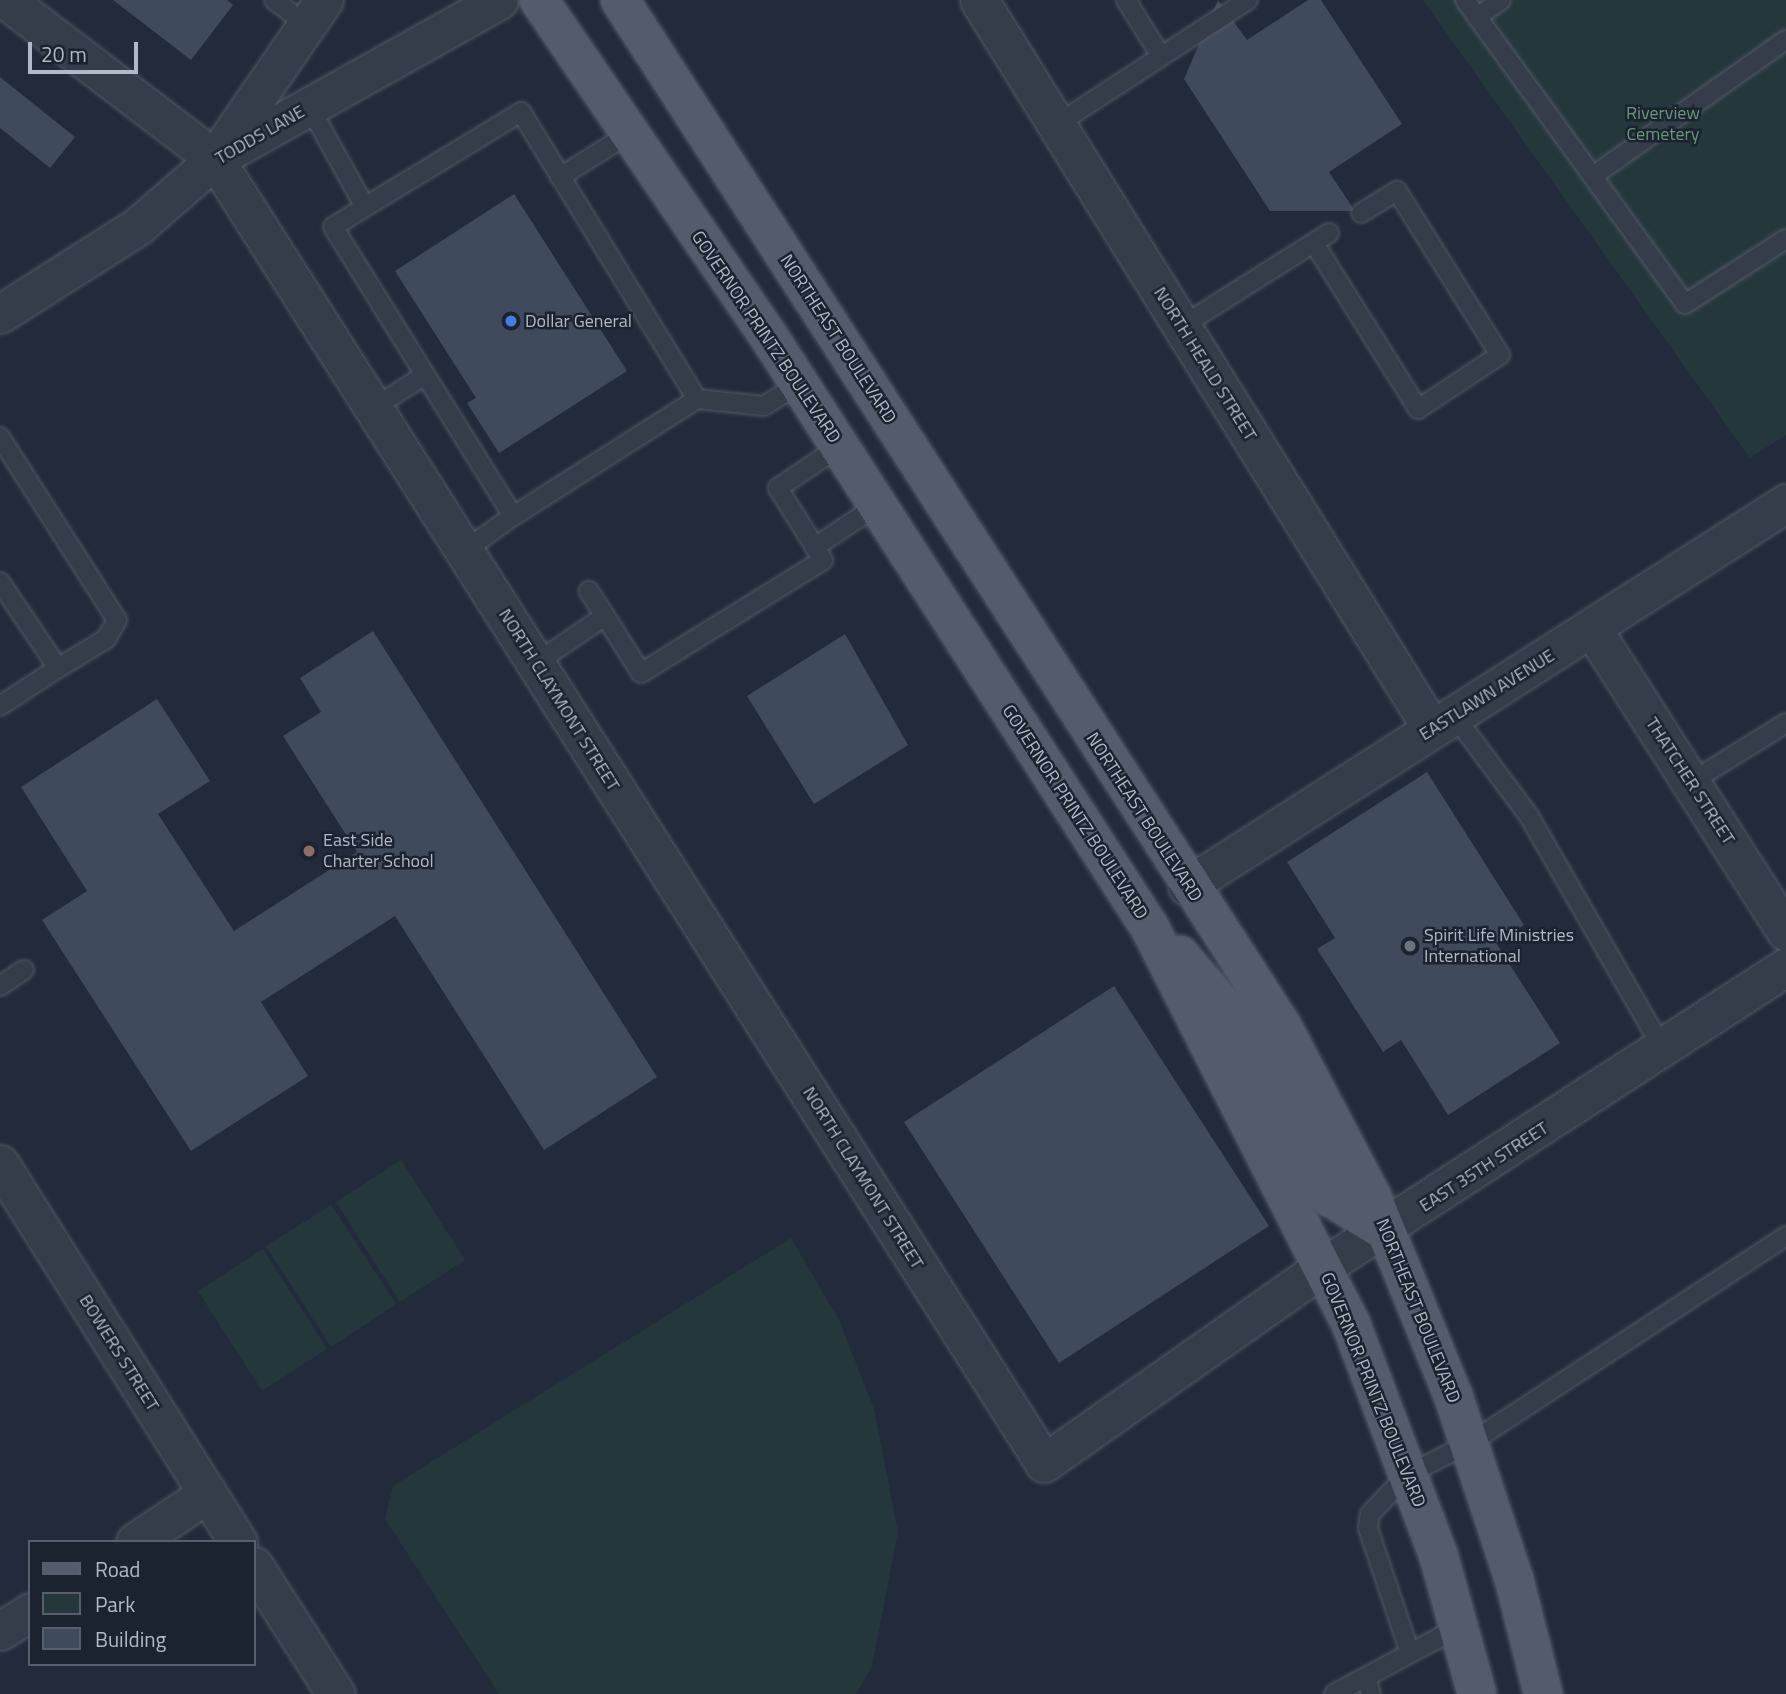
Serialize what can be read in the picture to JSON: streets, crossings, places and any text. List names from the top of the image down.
{
  "streets": {
    "main road": ["GOVERNOR PRINTZ BOULEVARD", "NORTHEAST BOULEVARD"],
    "street": [
      "TODDS LANE",
      "NORTH HEALD STREET",
      "EASTLAWN AVENUE",
      "NORTH CLAYMONT STREET",
      "THATCHER STREET",
      "EAST 35TH STREET",
      "BOWERS STREET"
    ]
  },
  "crossings": [
    ["TODDS LANE", "NORTH CLAYMONT STREET"],
    ["GOVERNOR PRINTZ BOULEVARD", "EAST 35TH STREET"],
    ["NORTHEAST BOULEVARD", "EASTLAWN AVENUE"],
    ["NORTHEAST BOULEVARD", "EAST 35TH STREET"],
    ["NORTH HEALD STREET", "EASTLAWN AVENUE"],
    ["EASTLAWN AVENUE", "THATCHER STREET"],
    ["NORTH CLAYMONT STREET", "EAST 35TH STREET"]
  ],
  "parks": ["Riverview Cemetery"],
  "places": ["Dollar General", "East Side Charter School", "Spirit Life Ministries International"],
  "legend": ["Road", "Park", "Building"],
  "scale_bar": "20 m"
}
